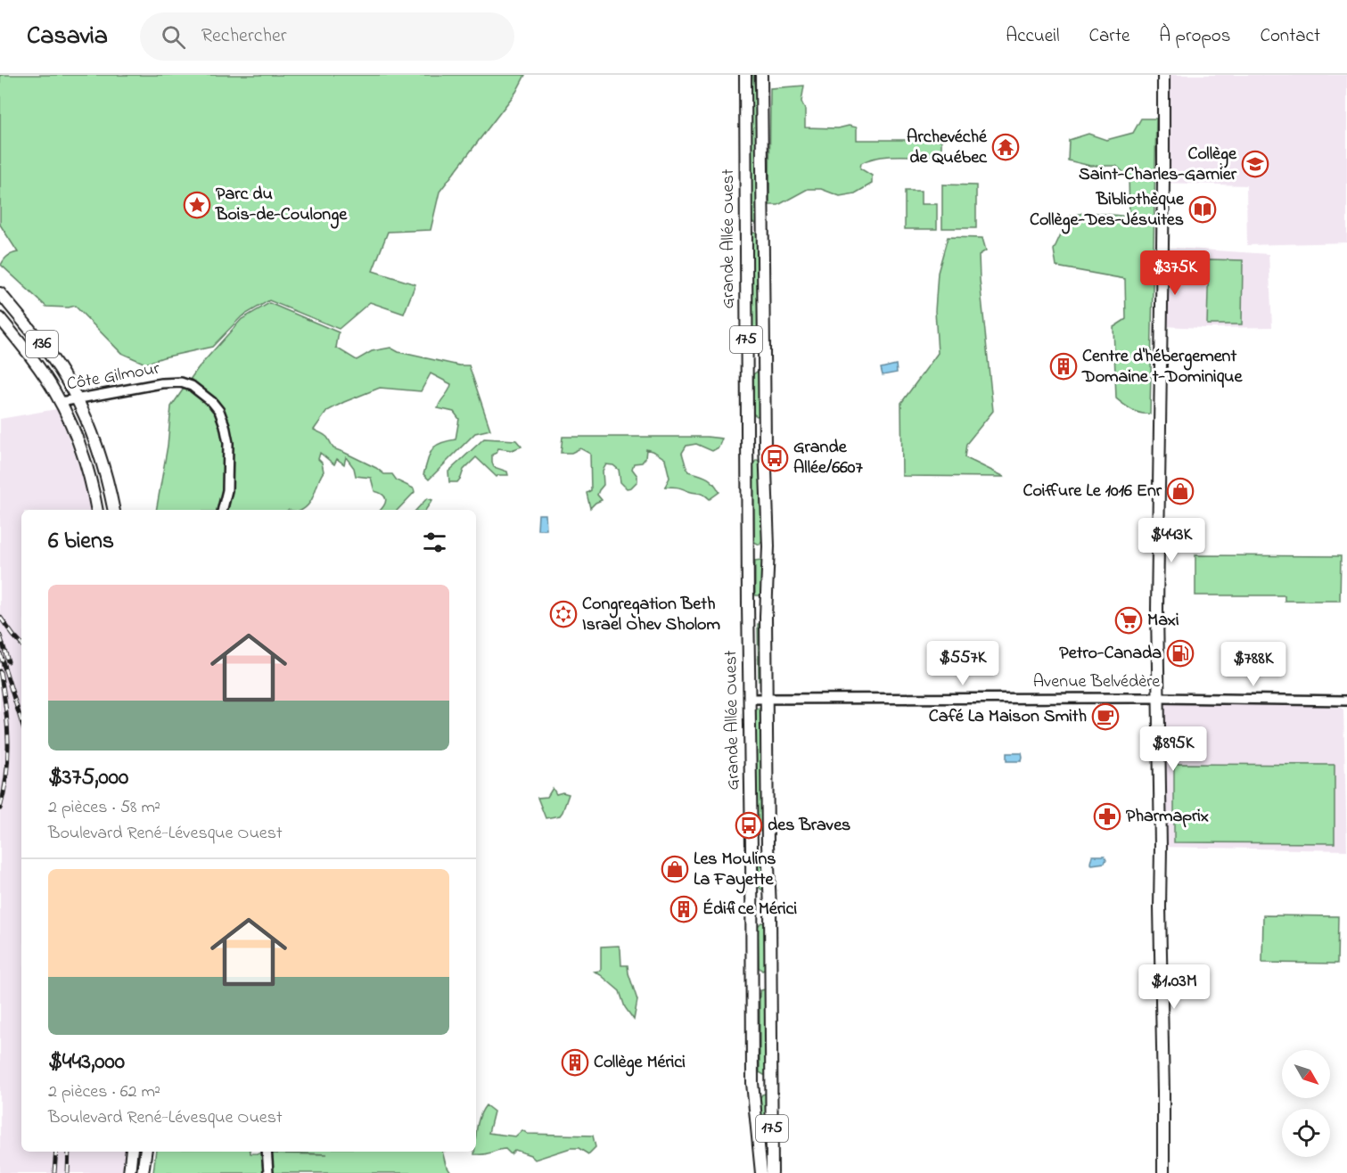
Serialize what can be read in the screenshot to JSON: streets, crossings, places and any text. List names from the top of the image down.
{
  "streets": {
    "main road": ["Grande Allée Ouest", "175", "136"],
    "street": ["Côte Gilmour", "Avenue Belvédère"]
  },
  "crossings": [
    ["Grande Allée Ouest", "Avenue Belvédère"],
    ["136", "Côte Gilmour"]
  ],
  "places": {
    "temple": ["Archevéché de Québec"],
    "school or university": ["Collège Saint-Charles-Garnier"],
    "place": ["Parc du Bois-de-Coulonge"],
    "library": ["Bibliothèque Collège-Des-Jésuites"],
    "building": ["Centre d'hébergement Domaine t-Dominique", "Édifice Mérici", "Collège Mérici"],
    "bus stop": ["Grande Allée/6607", "des Braves"],
    "shop": ["Coiffure Le 1016 Enr", "Les Moulins La Fayette"],
    "synagogue": ["Congregation Beth Israel Ohev Sholom"],
    "supermarket": ["Maxi"],
    "fuel station": ["Petro-Canada"],
    "cafe": ["Café La Maison Smith"],
    "pharmacy": ["Pharmaprix"]
  },
  "north": "bottom right",
  "page": {
    "header": "Casavia",
    "search": "Rechercher",
    "nav": [
      "Accueil",
      "Carte",
      "À propos",
      "Contact"
    ],
    "price": [
      "$375K",
      "$443K",
      "$557K",
      "$788K",
      "$895K",
      "$1.03M"
    ],
    "heading": "6 biens",
    "list": [
      {
        "name": "$375,000",
        "note": "2 pièces · 58 m² · Boulevard René-Lévesque Ouest"
      },
      {
        "name": "$443,000",
        "note": "2 pièces · 62 m² · Boulevard René-Lévesque Ouest"
      }
    ]
  }
}
